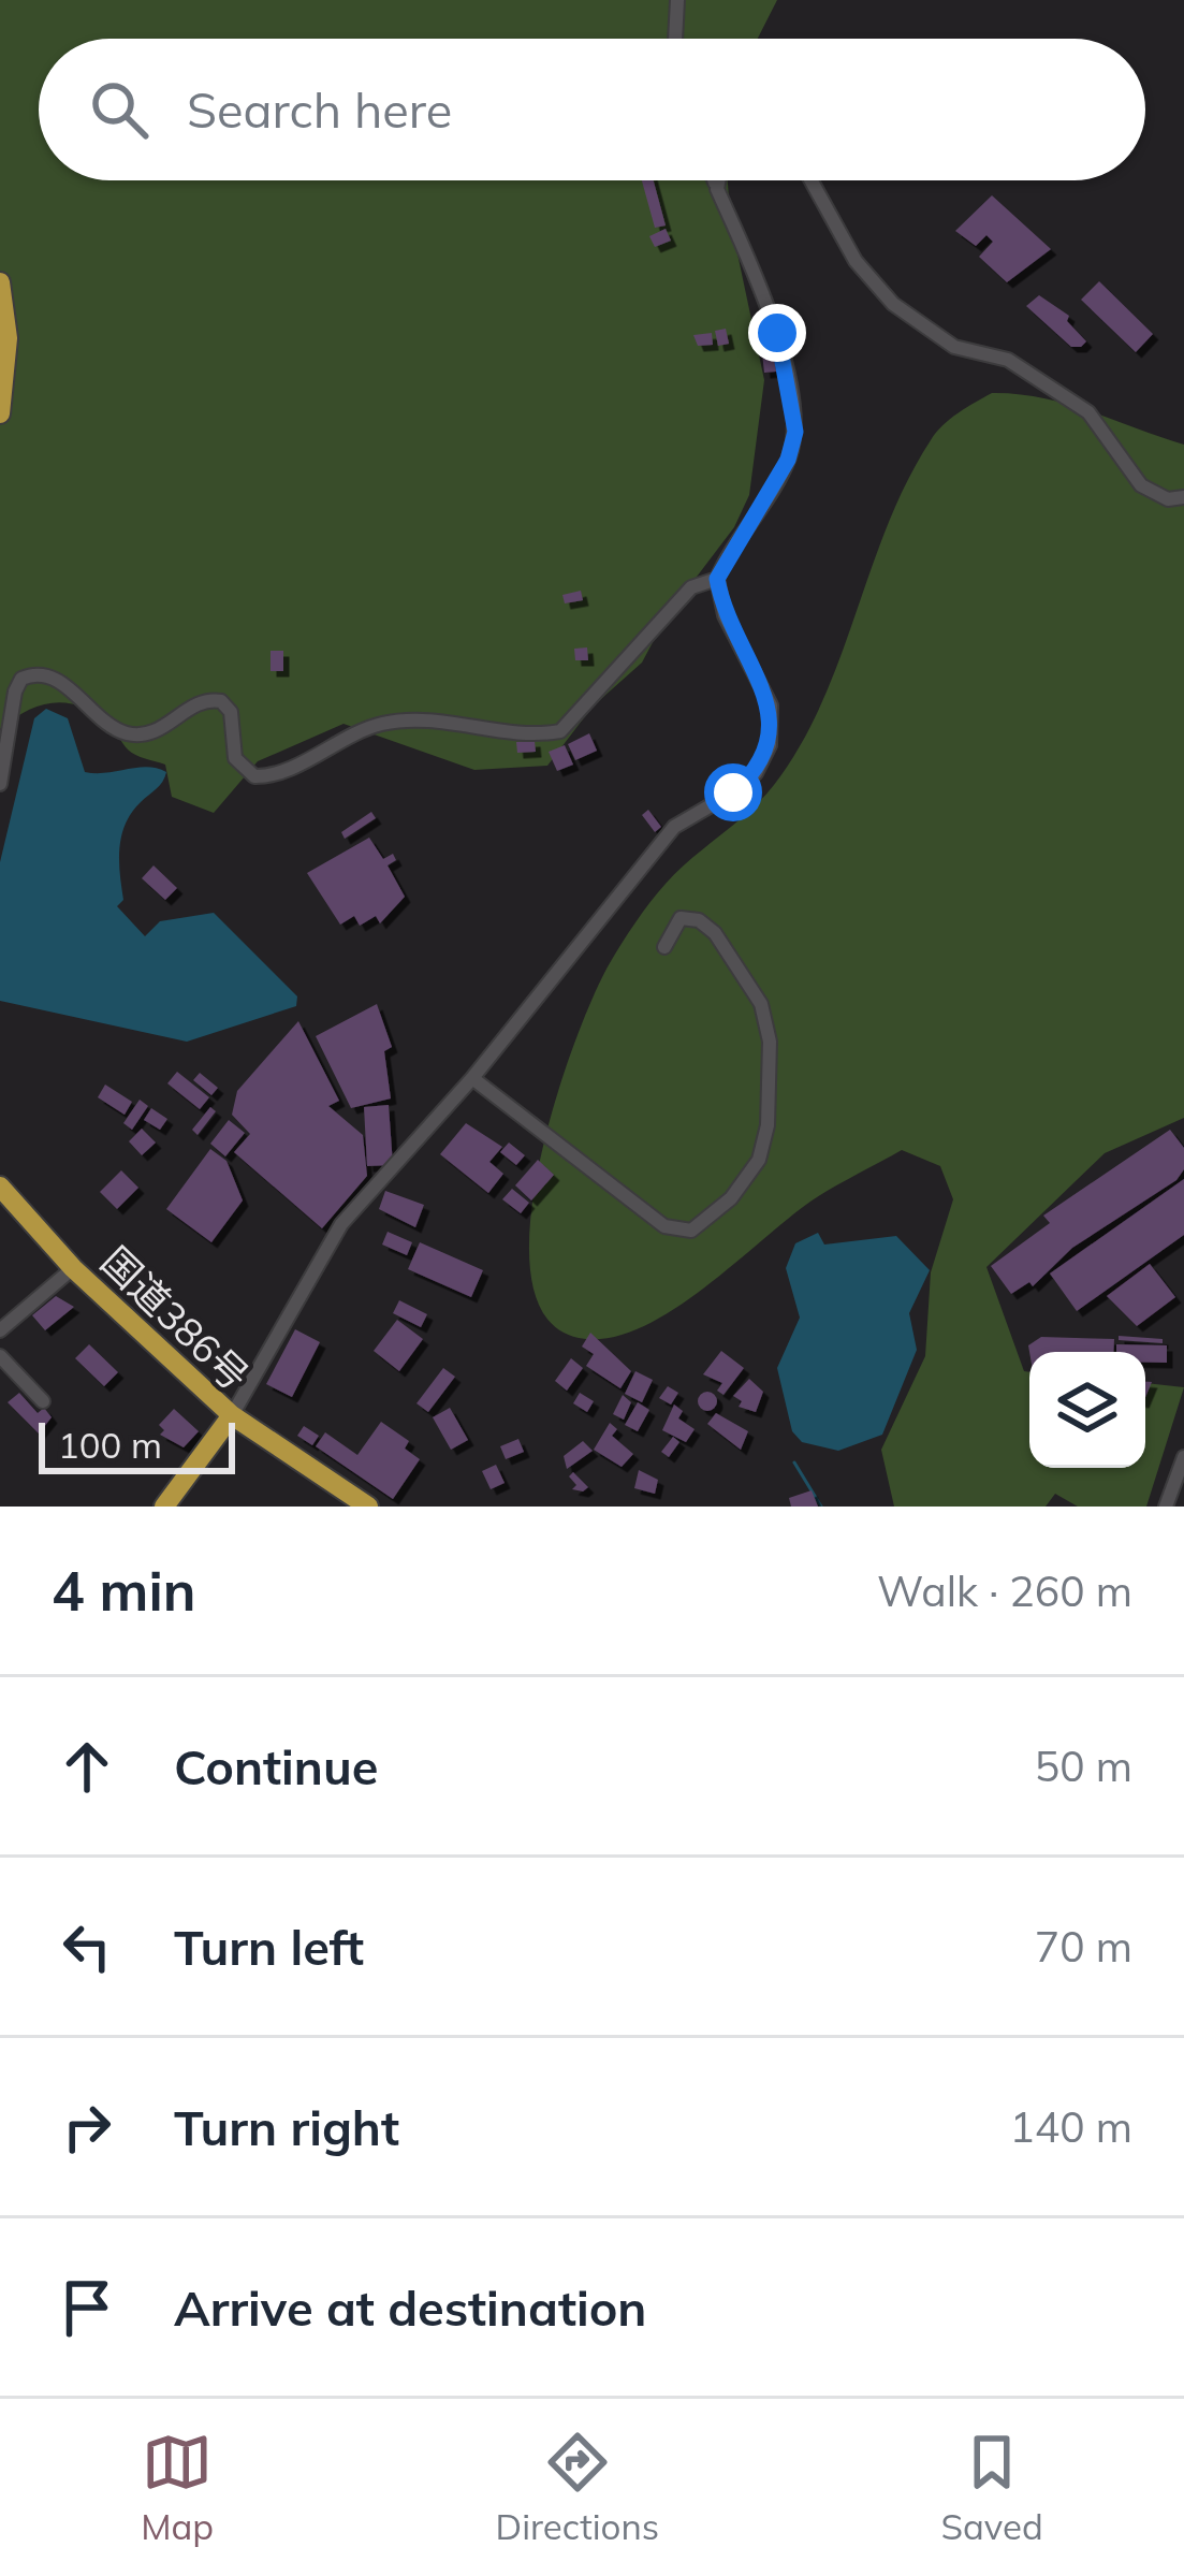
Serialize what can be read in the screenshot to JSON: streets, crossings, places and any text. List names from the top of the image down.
{
  "streets": {
    "highway": ["国道386号"]
  },
  "scale_bar": "100 m",
  "page": {
    "search": "Search here",
    "scale": "100 m",
    "heading": ["4 min", "Walk · 260 m"],
    "list": [
      ["Continue", "50 m"],
      ["Turn left", "70 m"],
      ["Turn right", "140 m"],
      "Arrive at destination"
    ],
    "nav": ["Map", "Directions", "Saved"]
  }
}
